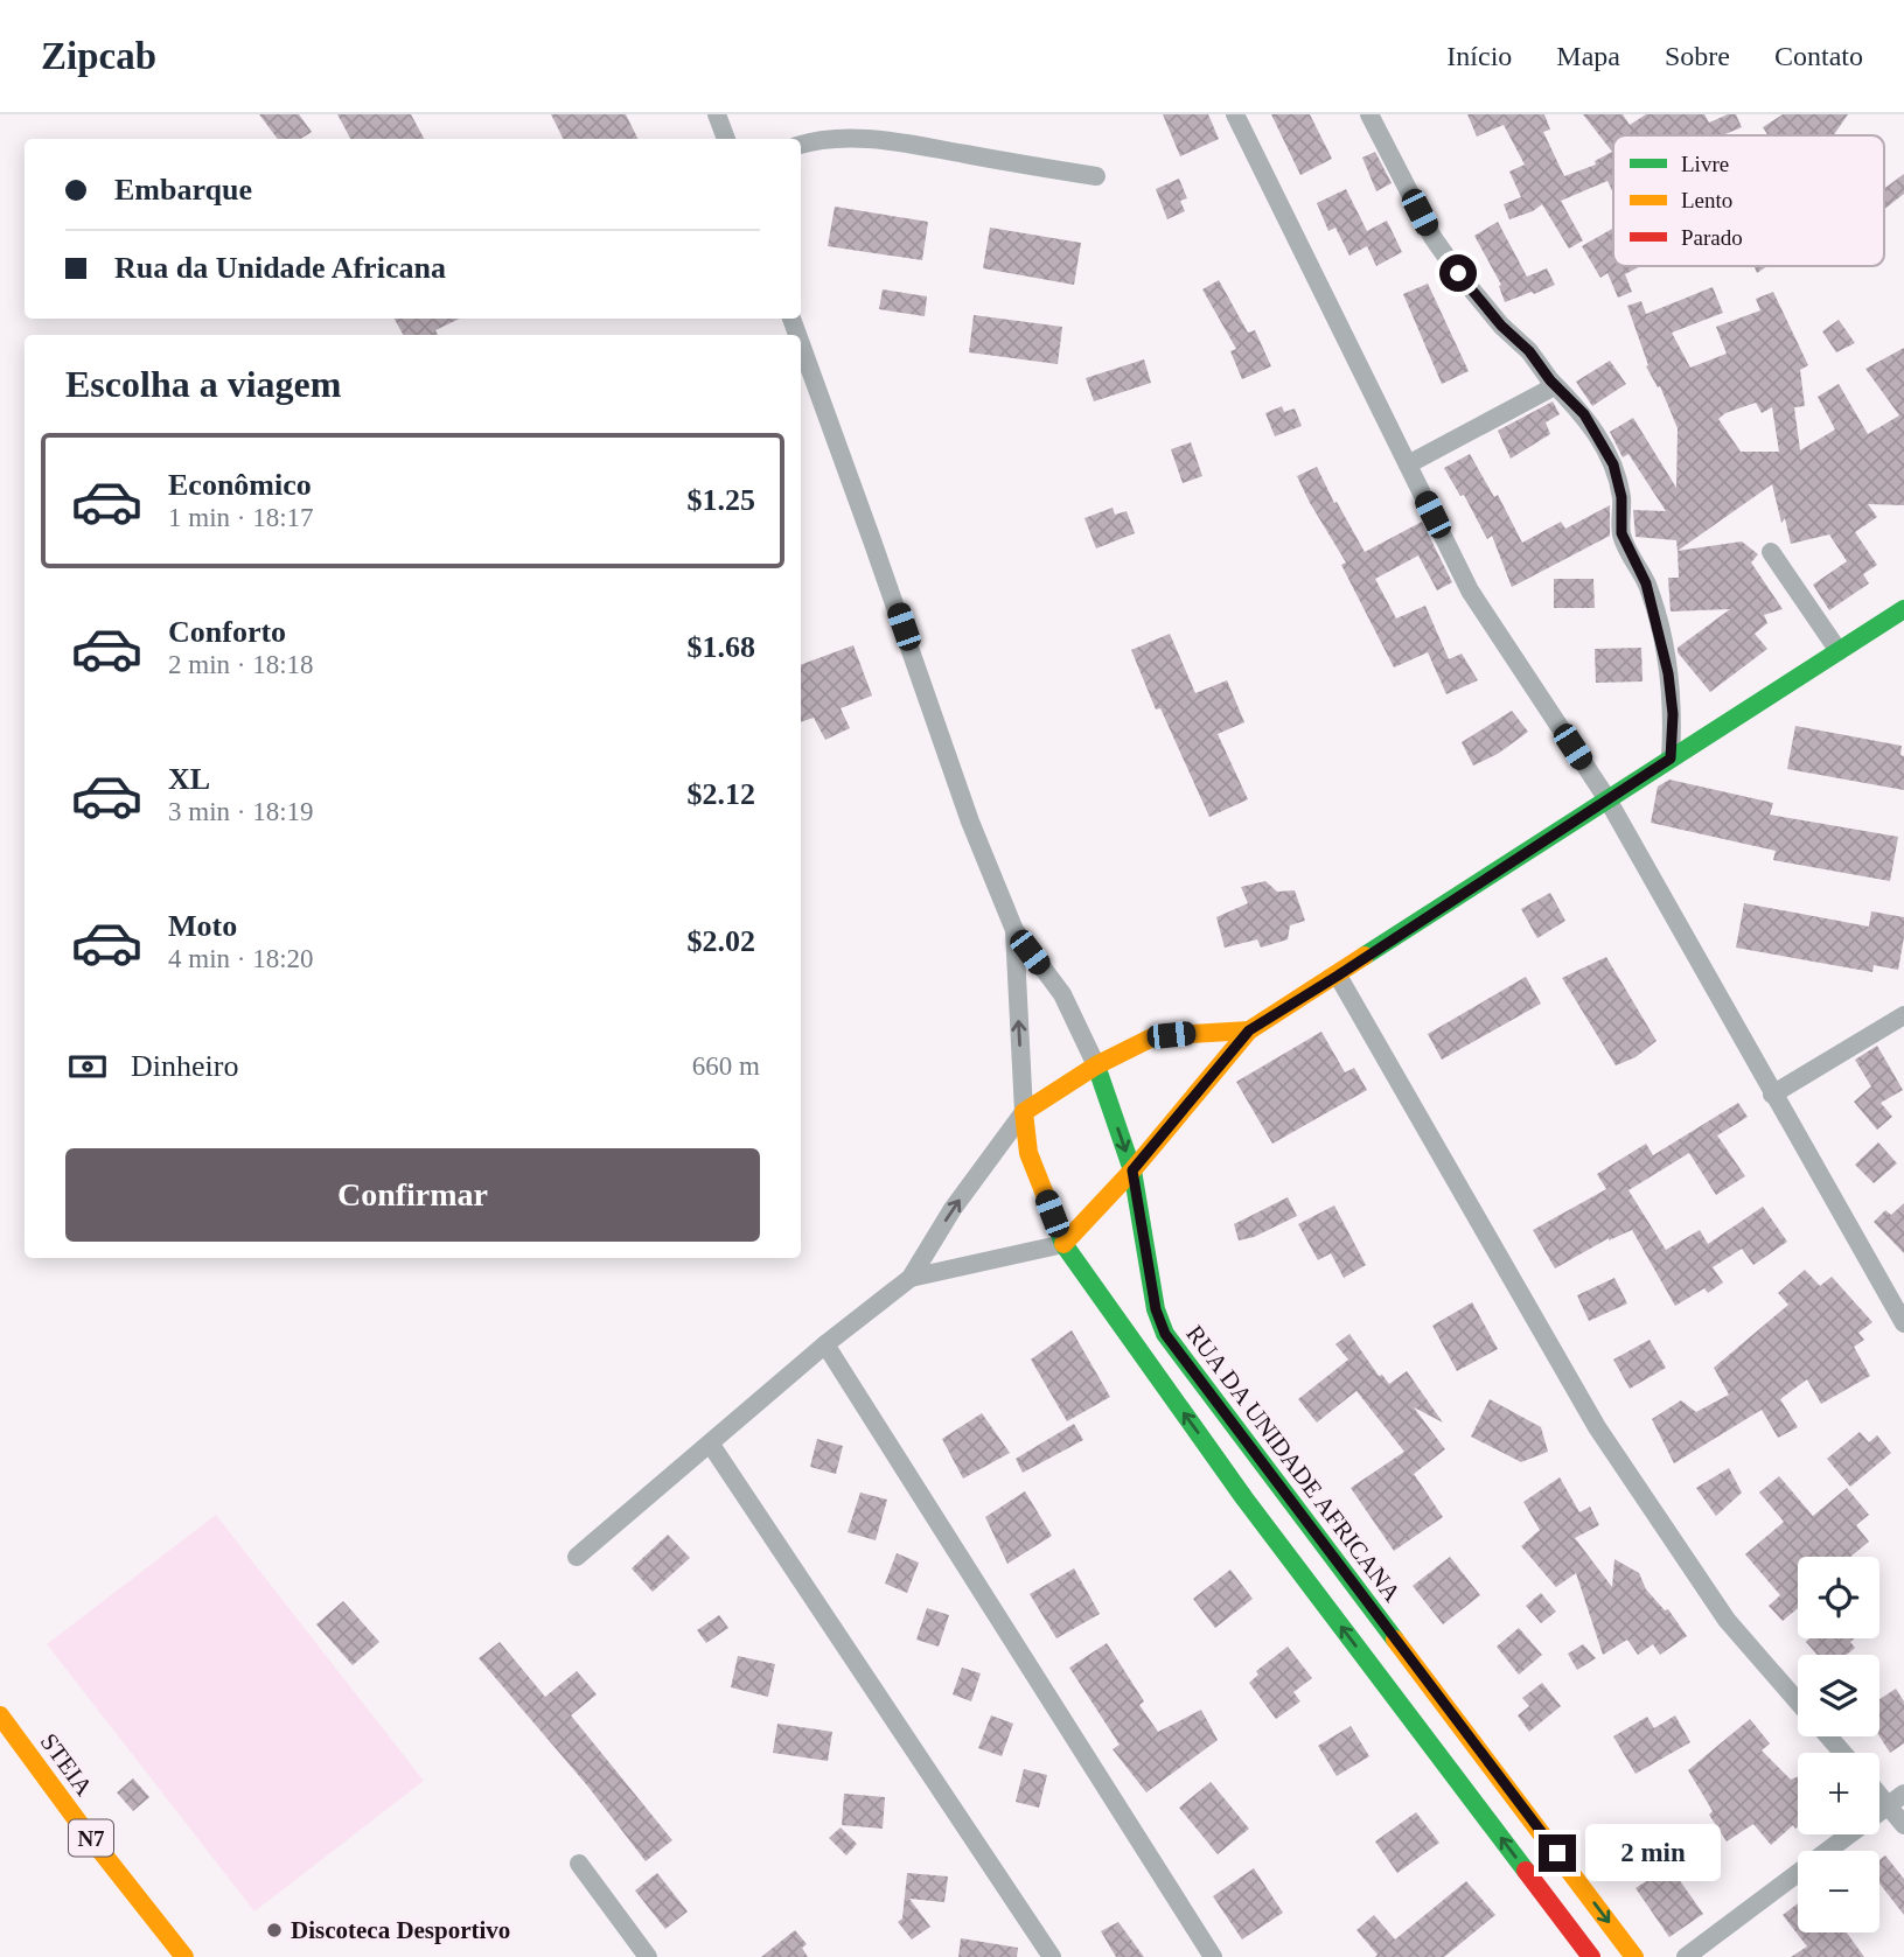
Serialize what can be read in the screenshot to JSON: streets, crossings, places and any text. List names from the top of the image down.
{
  "streets": {
    "street": ["RUA DA UNIDADE AFRICANA", "STEIA", "N7"]
  },
  "places": ["Discoteca Desportivo"],
  "legend": ["Livre", "Lento", "Parado"],
  "page": {
    "header": "Zipcab",
    "nav": [
      "Início",
      "Mapa",
      "Sobre",
      "Contato"
    ],
    "banner": ["Embarque", "Rua da Unidade Africana"],
    "heading": "Escolha a viagem",
    "list": [
      {
        "name": "Econômico",
        "note": "1 min · 18:17",
        "value": "$1.25"
      },
      {
        "name": "Conforto",
        "note": "2 min · 18:18",
        "value": "$1.68"
      },
      {
        "name": "XL",
        "note": "3 min · 18:19",
        "value": "$2.12"
      },
      {
        "name": "Moto",
        "note": "4 min · 18:20",
        "value": "$2.02"
      }
    ],
    "pay": ["Dinheiro", "660 m"],
    "buttons": "Confirmar",
    "map_buttons": ["+", "−"],
    "bubble": "2 min"
  }
}
